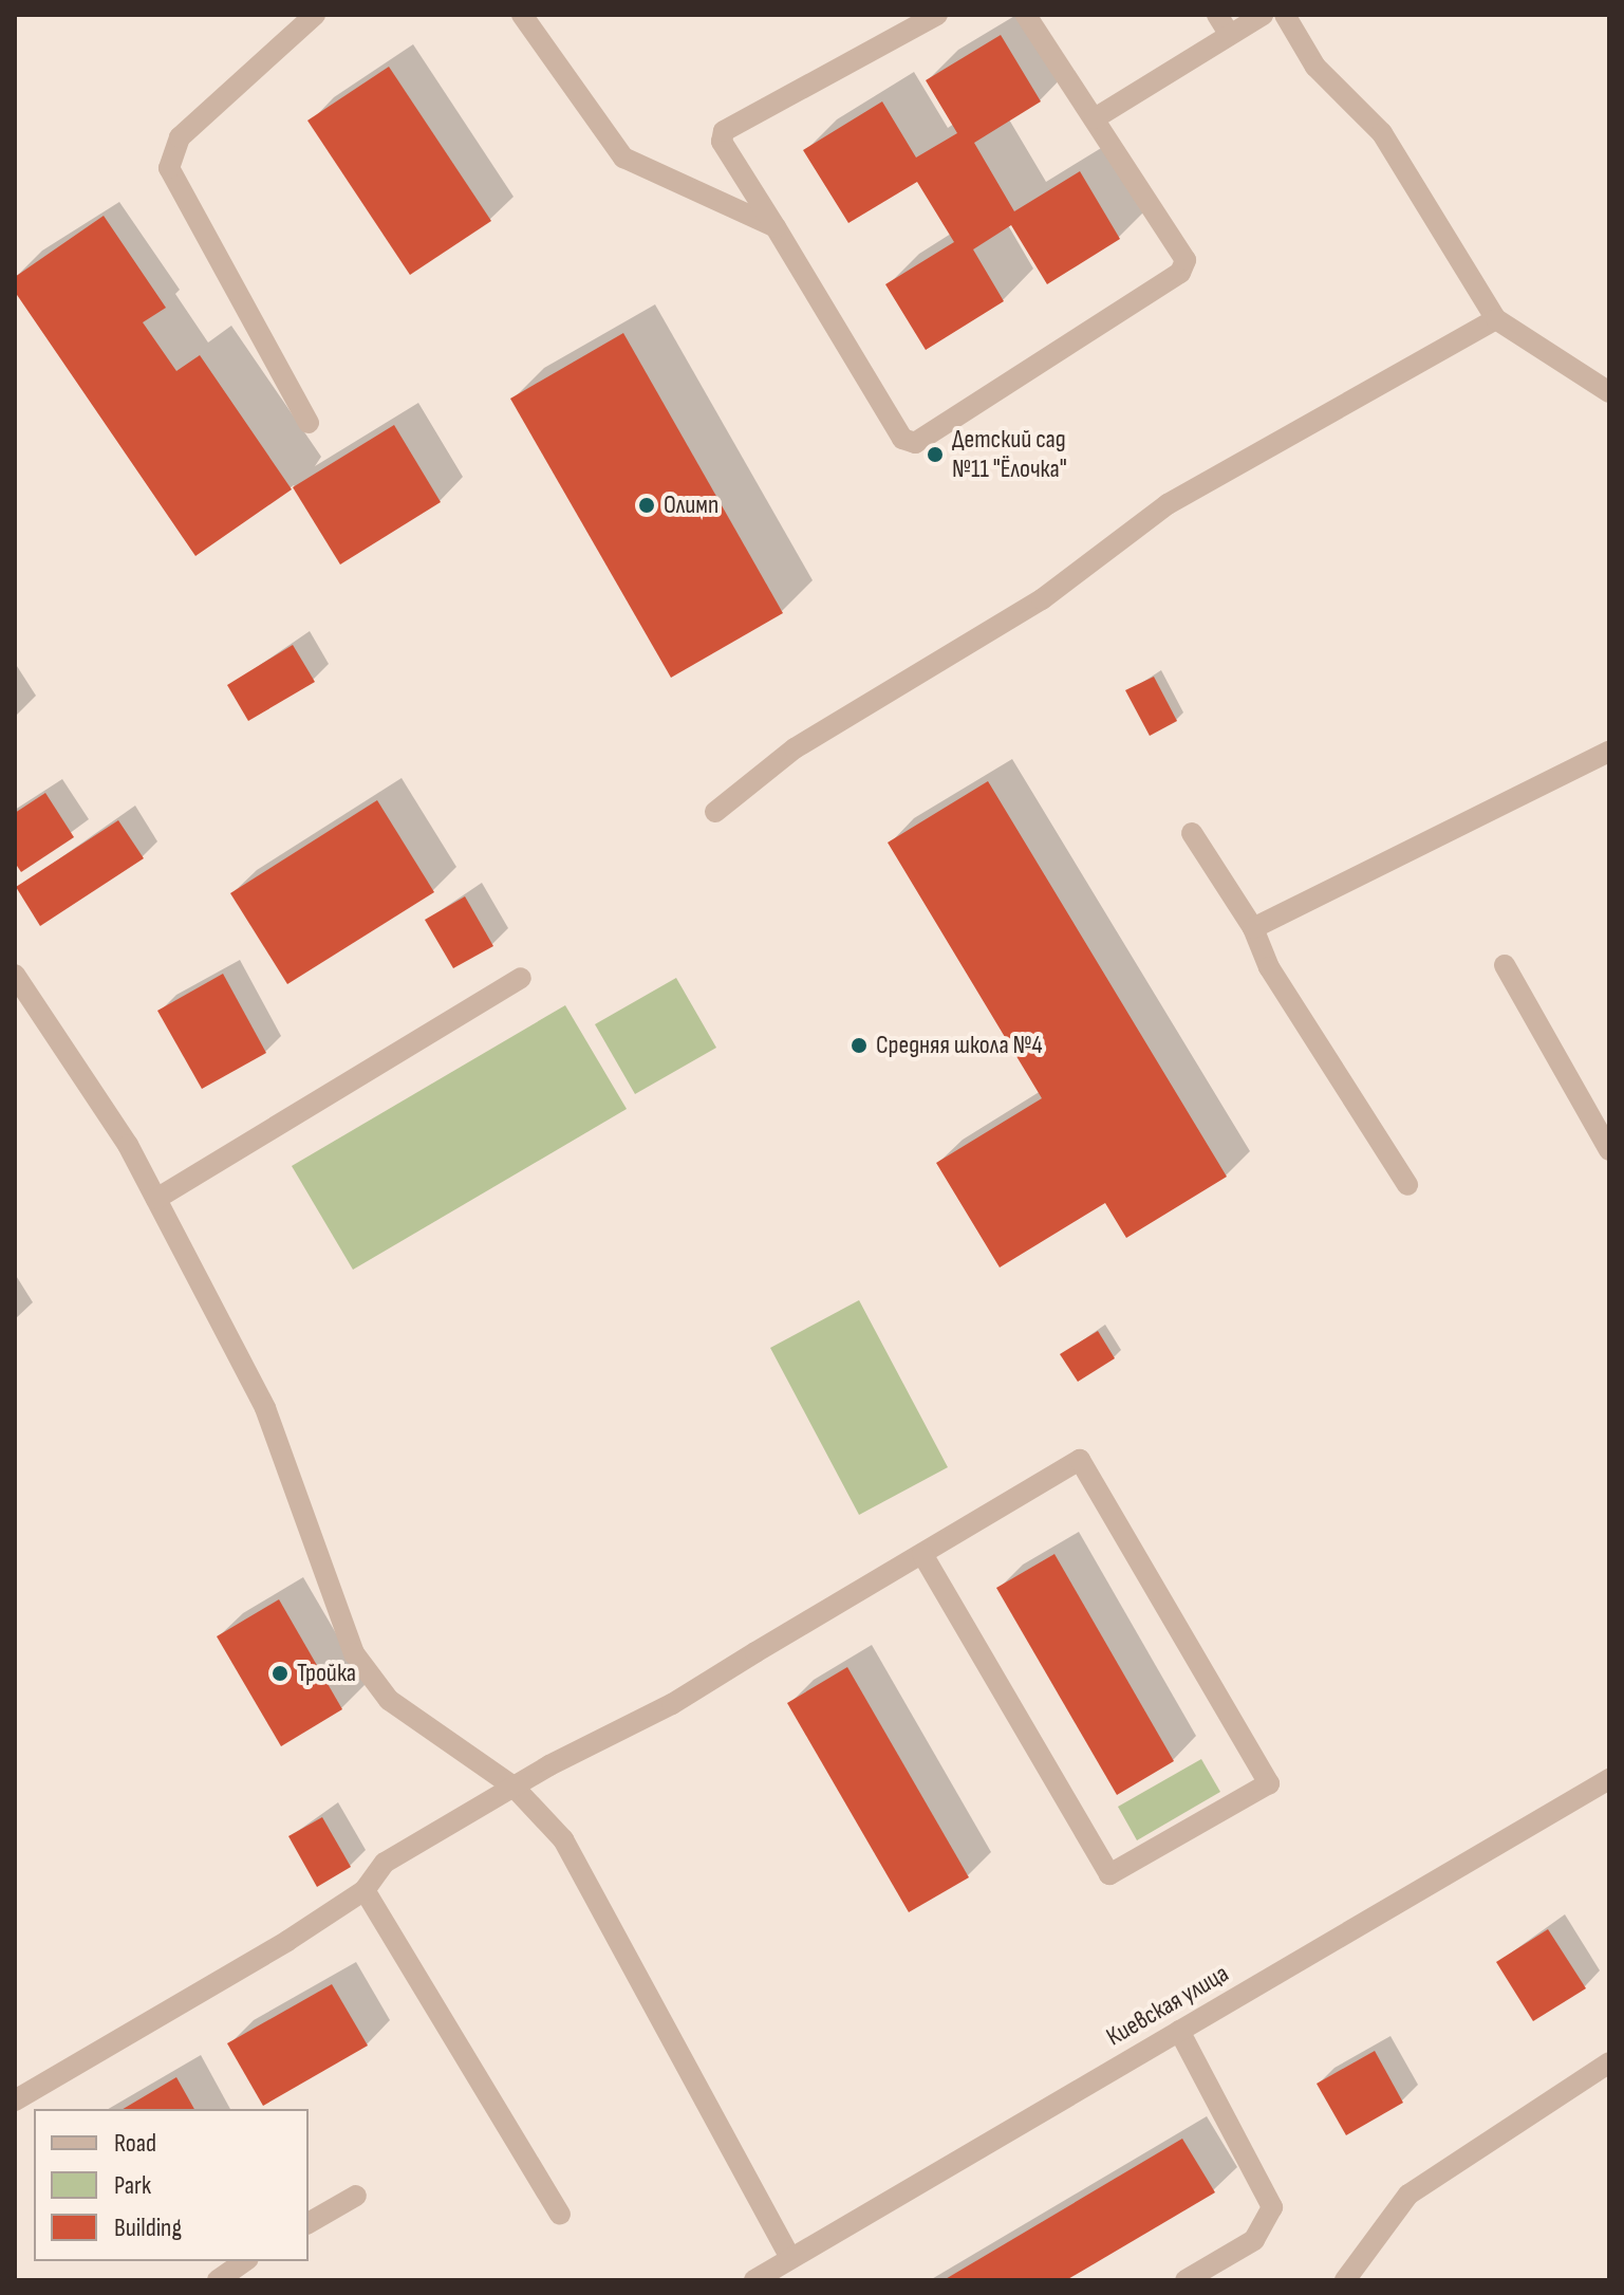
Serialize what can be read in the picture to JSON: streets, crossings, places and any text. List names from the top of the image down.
{
  "streets": {
    "street": ["Киевская улица"]
  },
  "places": [
    "Детский сад №11 \"Ёлочка\"",
    "Олимп",
    "Средняя школа №4",
    "Тройка"
  ],
  "legend": ["Road", "Park", "Building"]
}
